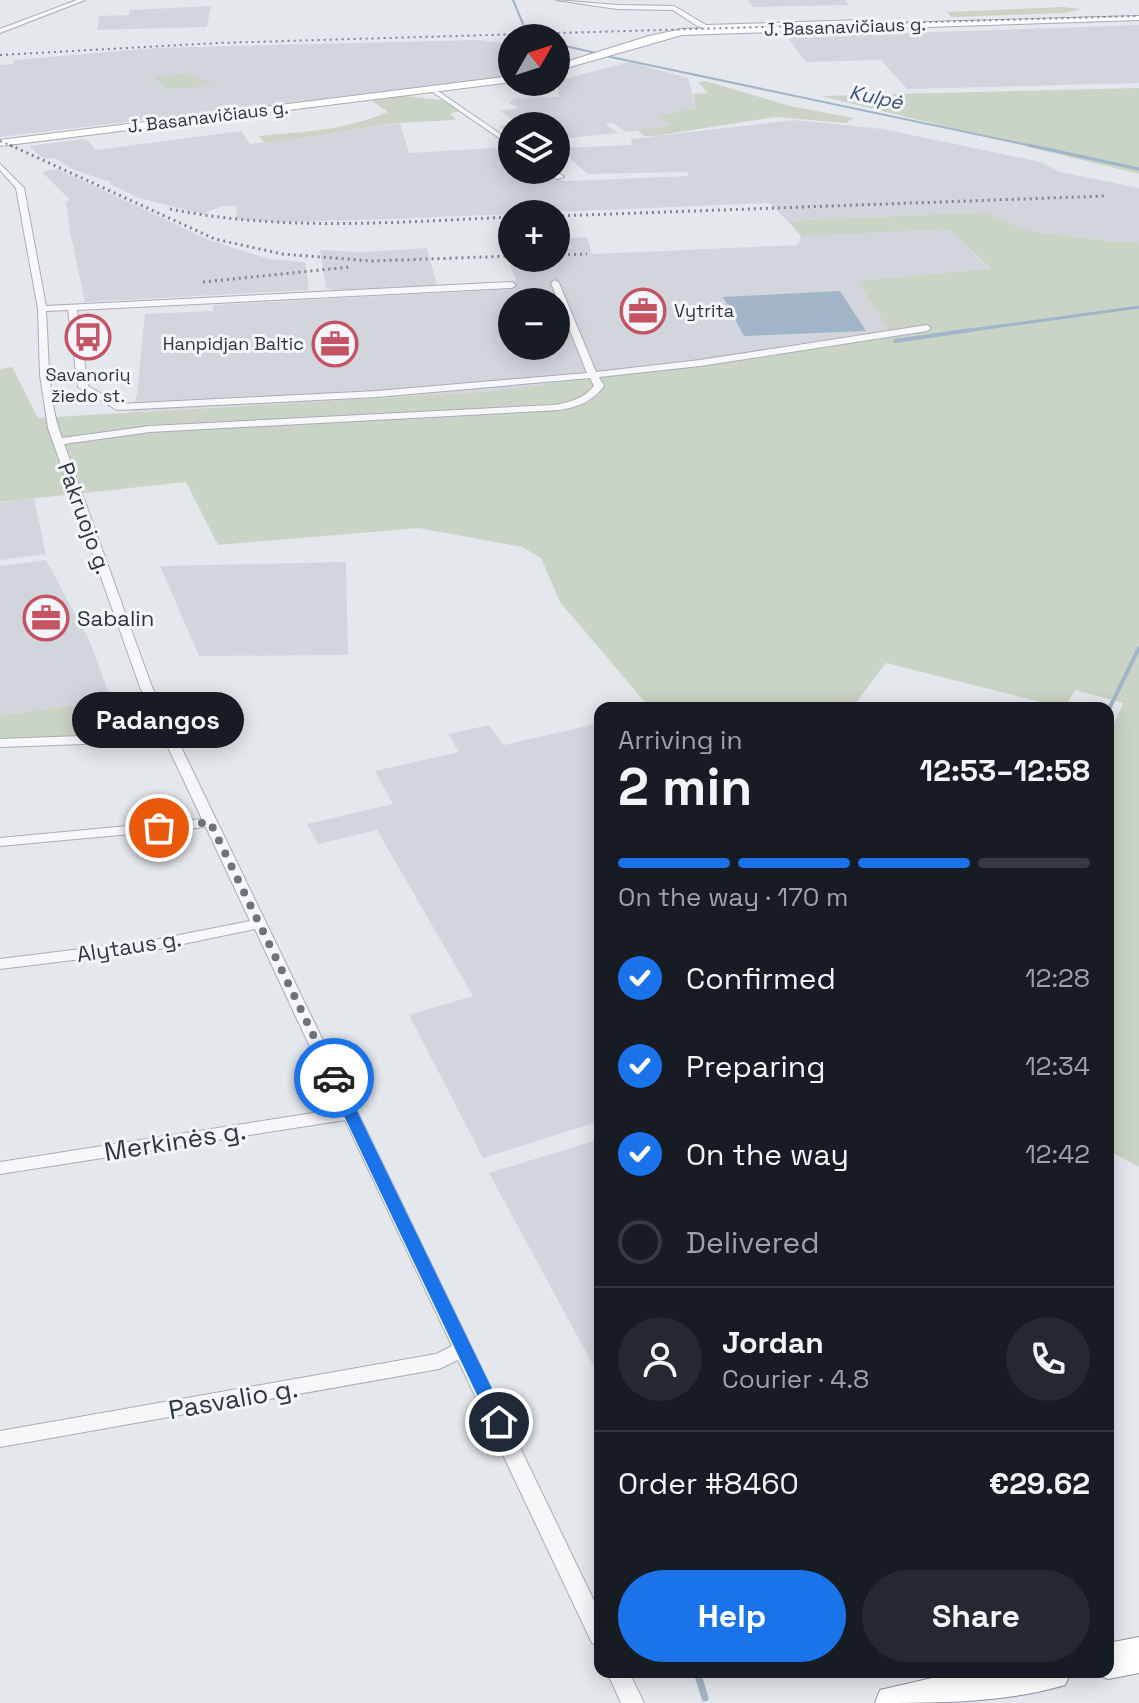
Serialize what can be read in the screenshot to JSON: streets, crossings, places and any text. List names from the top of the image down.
{
  "streets": {
    "main road": ["J. Basanavičiaus g."],
    "street": [
      "Pakruojo g.",
      "Alytaus g.",
      "Merkinės g.",
      "Pasvalio g."
    ]
  },
  "crossings": [
    ["Pakruojo g.", "Alytaus g."],
    ["Pakruojo g.", "Merkinės g."],
    ["Pakruojo g.", "Pasvalio g."]
  ],
  "water": ["Kulpė"],
  "places": {
    "office": ["Vytrita", "Hanpidjan Baltic", "Sabalin"],
    "bus stop": ["Savanorių žiedo st."],
    "other": ["Padangos"]
  },
  "north": "top right",
  "page": {
    "map_buttons": ["+", "−"],
    "bubble": "Padangos",
    "heading": ["2 min", "Arriving in", "12:53–12:58"],
    "panel": [
      "Jordan",
      "Courier · 4.8",
      "Order #8460",
      "€29.62"
    ],
    "bar": "On the way · 170 m",
    "list": [
      ["Confirmed", "12:28"],
      ["Preparing", "12:34"],
      ["On the way", "12:42"],
      "Delivered"
    ],
    "buttons": ["Help", "Share"]
  }
}
